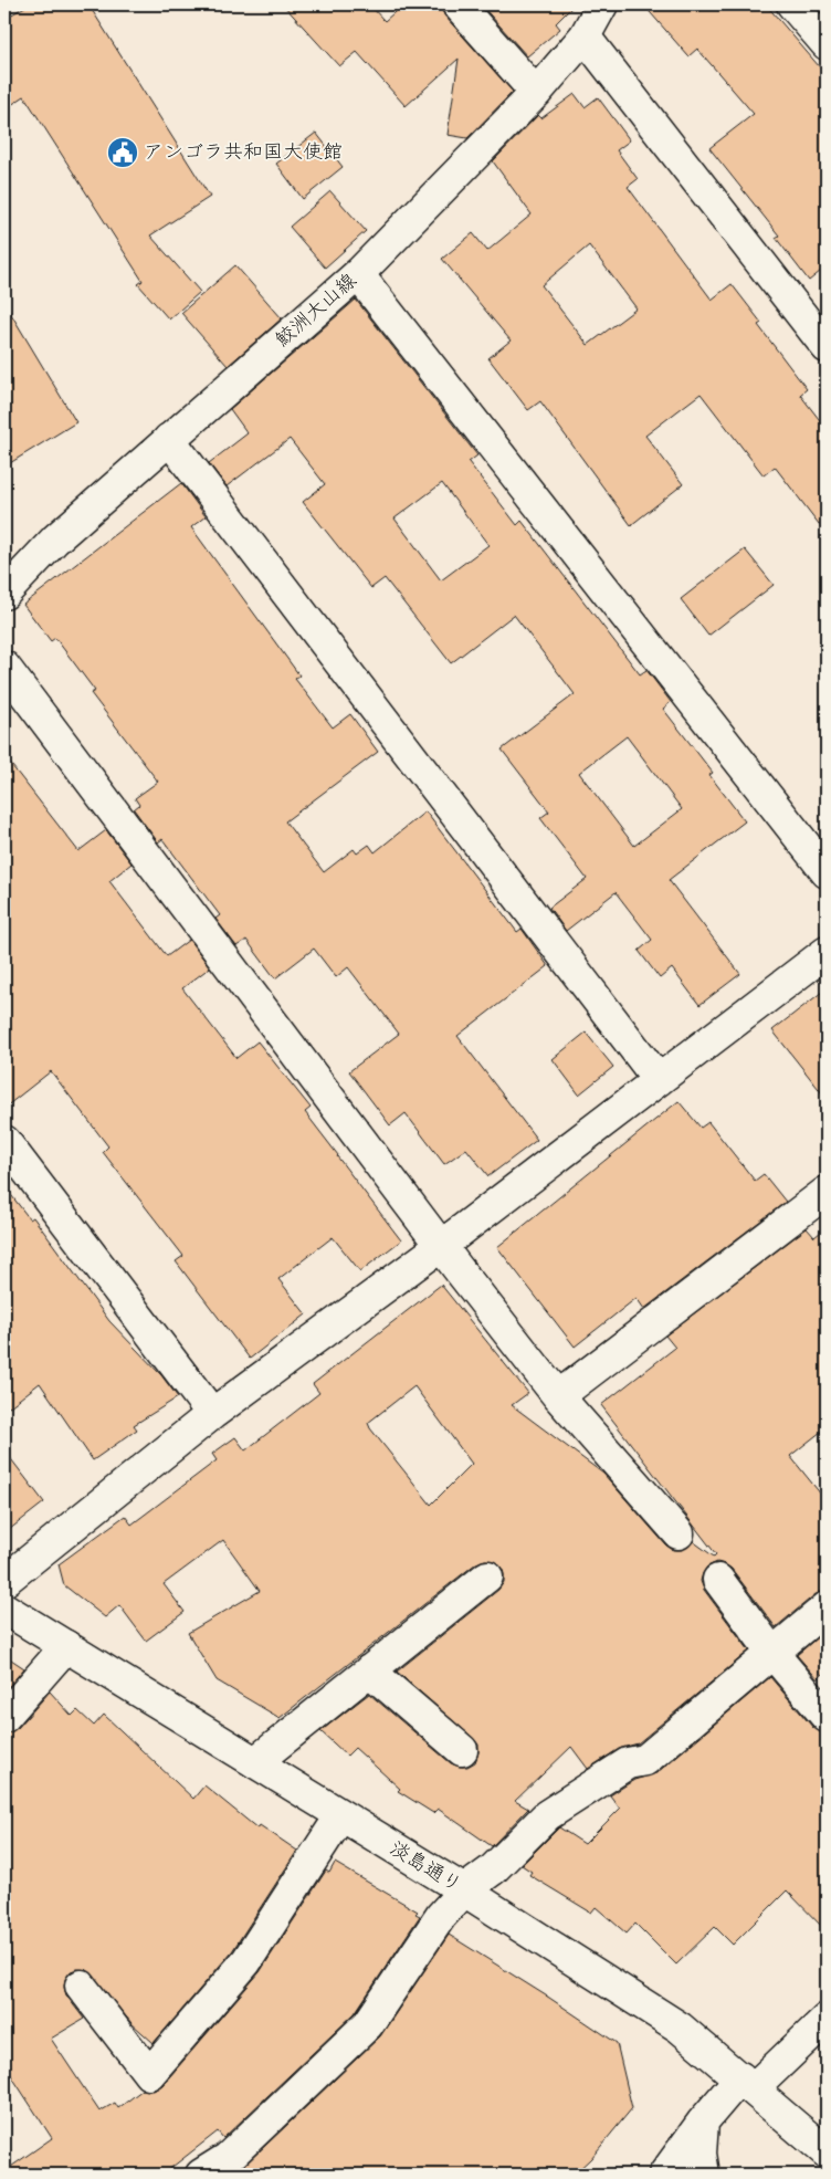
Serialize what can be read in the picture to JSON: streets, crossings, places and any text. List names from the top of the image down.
{
  "streets": {
    "street": ["鮫洲大山線", "淡島通り"]
  },
  "places": {
    "public building": ["アンゴラ共和国大使館"]
  }
}
